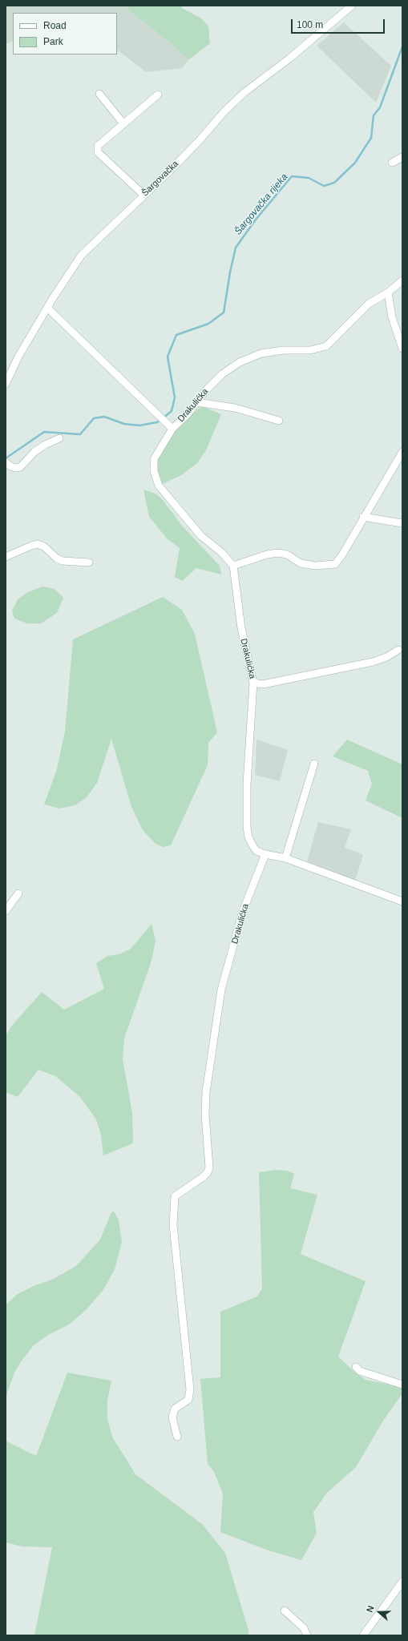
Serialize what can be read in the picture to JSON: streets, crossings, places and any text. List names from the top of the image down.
{
  "streets": {
    "street": ["Šargovačka", "Drakulićka"]
  },
  "water": ["Šargovačka rijeka"],
  "legend": ["Road", "Park"],
  "scale_bar": "100 m",
  "north": "left"
}
